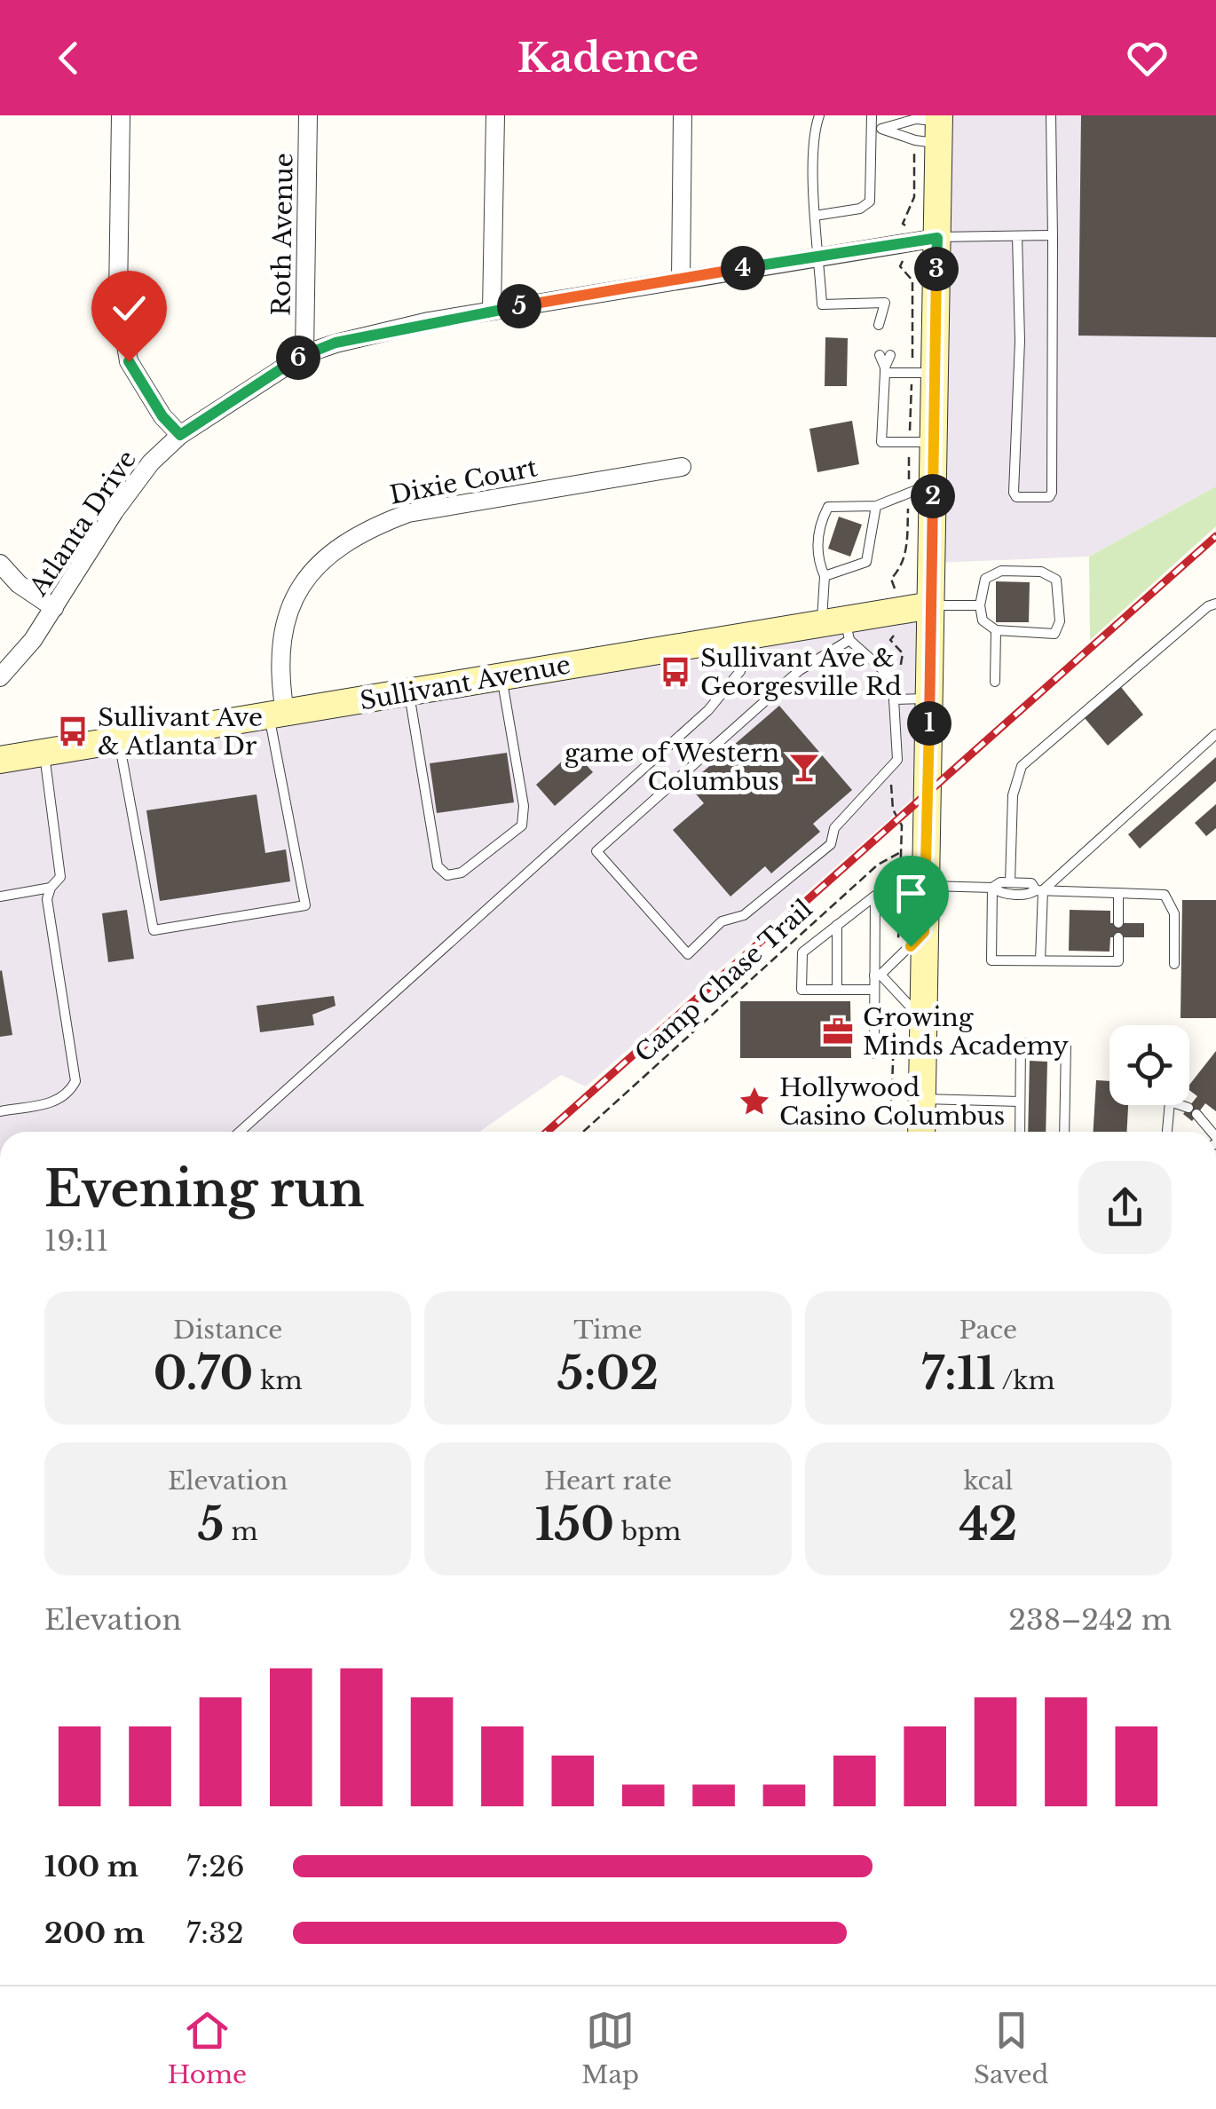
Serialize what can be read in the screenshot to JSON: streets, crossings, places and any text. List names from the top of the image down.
{
  "streets": {
    "main road": ["Sullivant Avenue"],
    "street": ["Roth Avenue", "Dixie Court", "Atlanta Drive"],
    "path": ["Camp Chase Trail"]
  },
  "crossings": [
    ["Roth Avenue", "Atlanta Drive"],
    ["Dixie Court", "Sullivant Avenue"]
  ],
  "places": {
    "bus stop": ["Sullivant Ave & Georgesville Rd", "Sullivant Ave & Atlanta Dr"],
    "bar": ["game of Western Columbus"],
    "office": ["Growing Minds Academy"],
    "place": ["Hollywood Casino Columbus"]
  },
  "page": {
    "header": "Kadence",
    "pins": [
      "4",
      "3",
      "5",
      "6",
      "2",
      "1"
    ],
    "heading": ["Evening run", "19:11"],
    "stats": [
      ["Distance", "0.70 km"],
      ["Time", "5:02"],
      ["Pace", "7:11 /km"],
      ["Elevation", "5 m"],
      ["Heart rate", "150 bpm"],
      ["kcal", "42"]
    ],
    "chart": ["Elevation", "238–242 m"],
    "list": [
      {
        "name": "100 m",
        "note": "7:26"
      },
      {
        "name": "200 m",
        "note": "7:32"
      }
    ],
    "tabs": ["Home", "Map", "Saved"]
  }
}
